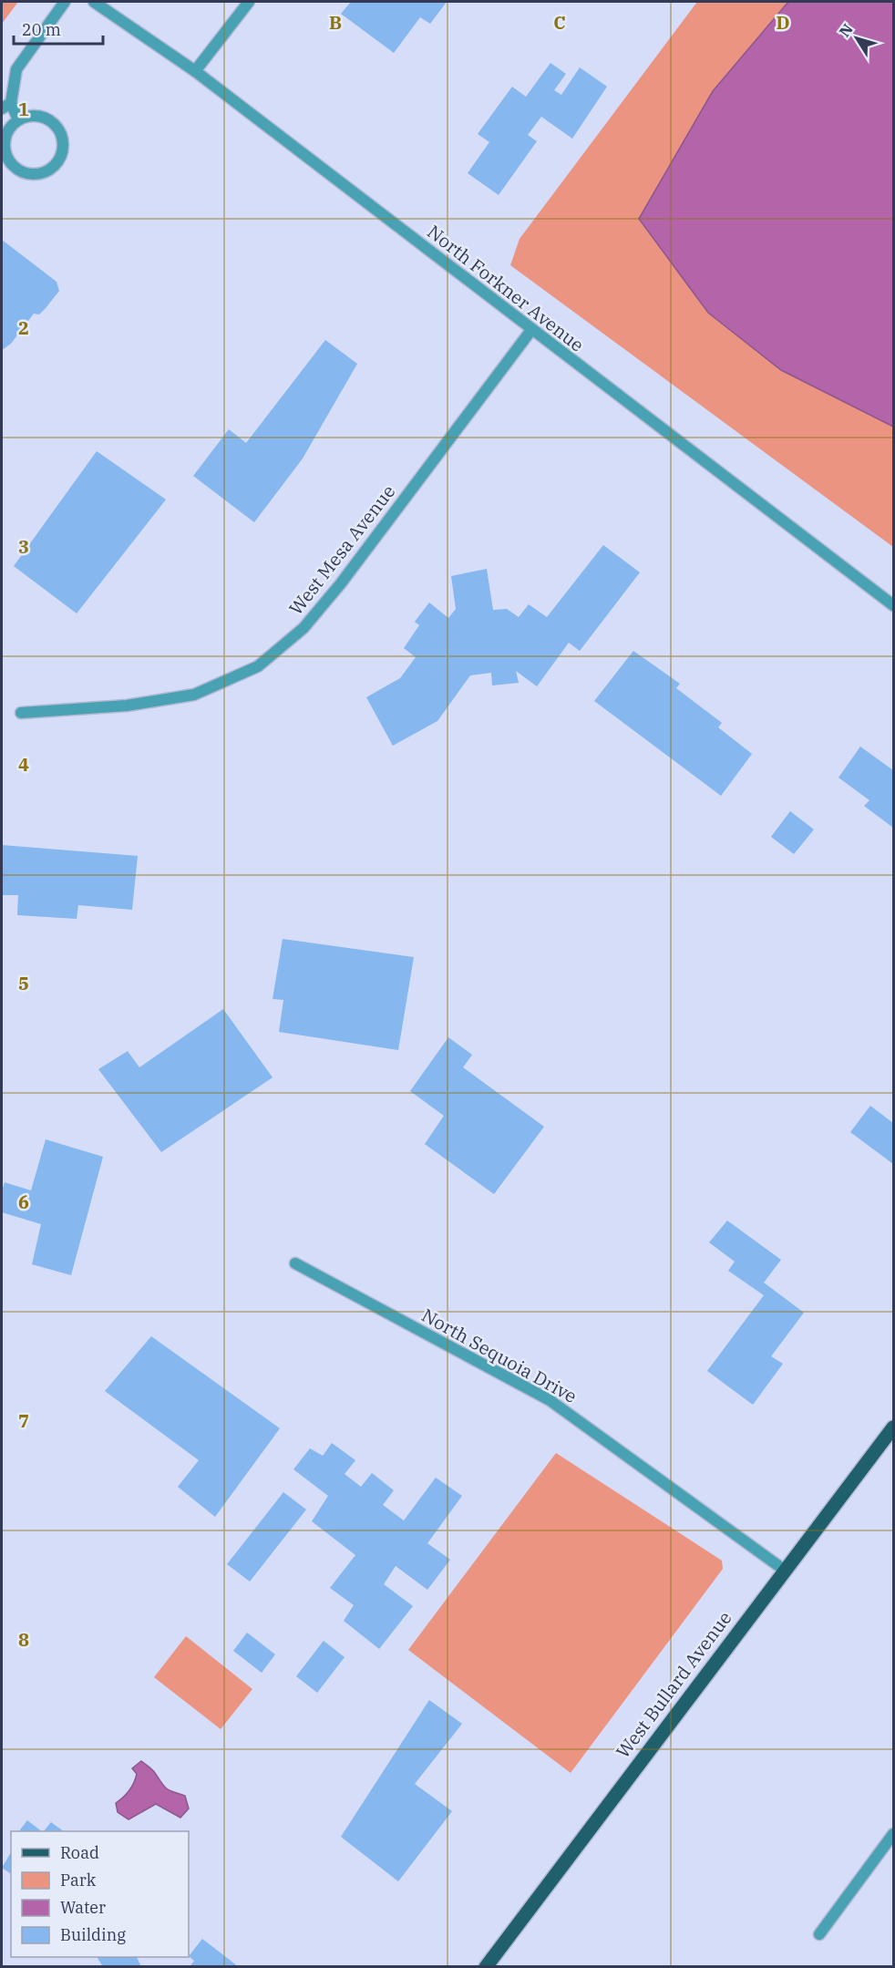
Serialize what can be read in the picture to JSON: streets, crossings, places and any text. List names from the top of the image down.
{
  "streets": {
    "main road": ["West Bullard Avenue"],
    "street": ["North Forkner Avenue", "West Mesa Avenue", "North Sequoia Drive"]
  },
  "crossings": [
    ["North Forkner Avenue", "West Mesa Avenue"],
    ["North Sequoia Drive", "West Bullard Avenue"]
  ],
  "legend": [
    "Road",
    "Park",
    "Water",
    "Building"
  ],
  "scale_bar": "20 m",
  "north": "top left",
  "grid": {
    "columns": ["B", "C", "D"],
    "rows": [
      "1",
      "2",
      "3",
      "4",
      "5",
      "6",
      "7",
      "8"
    ]
  }
}
